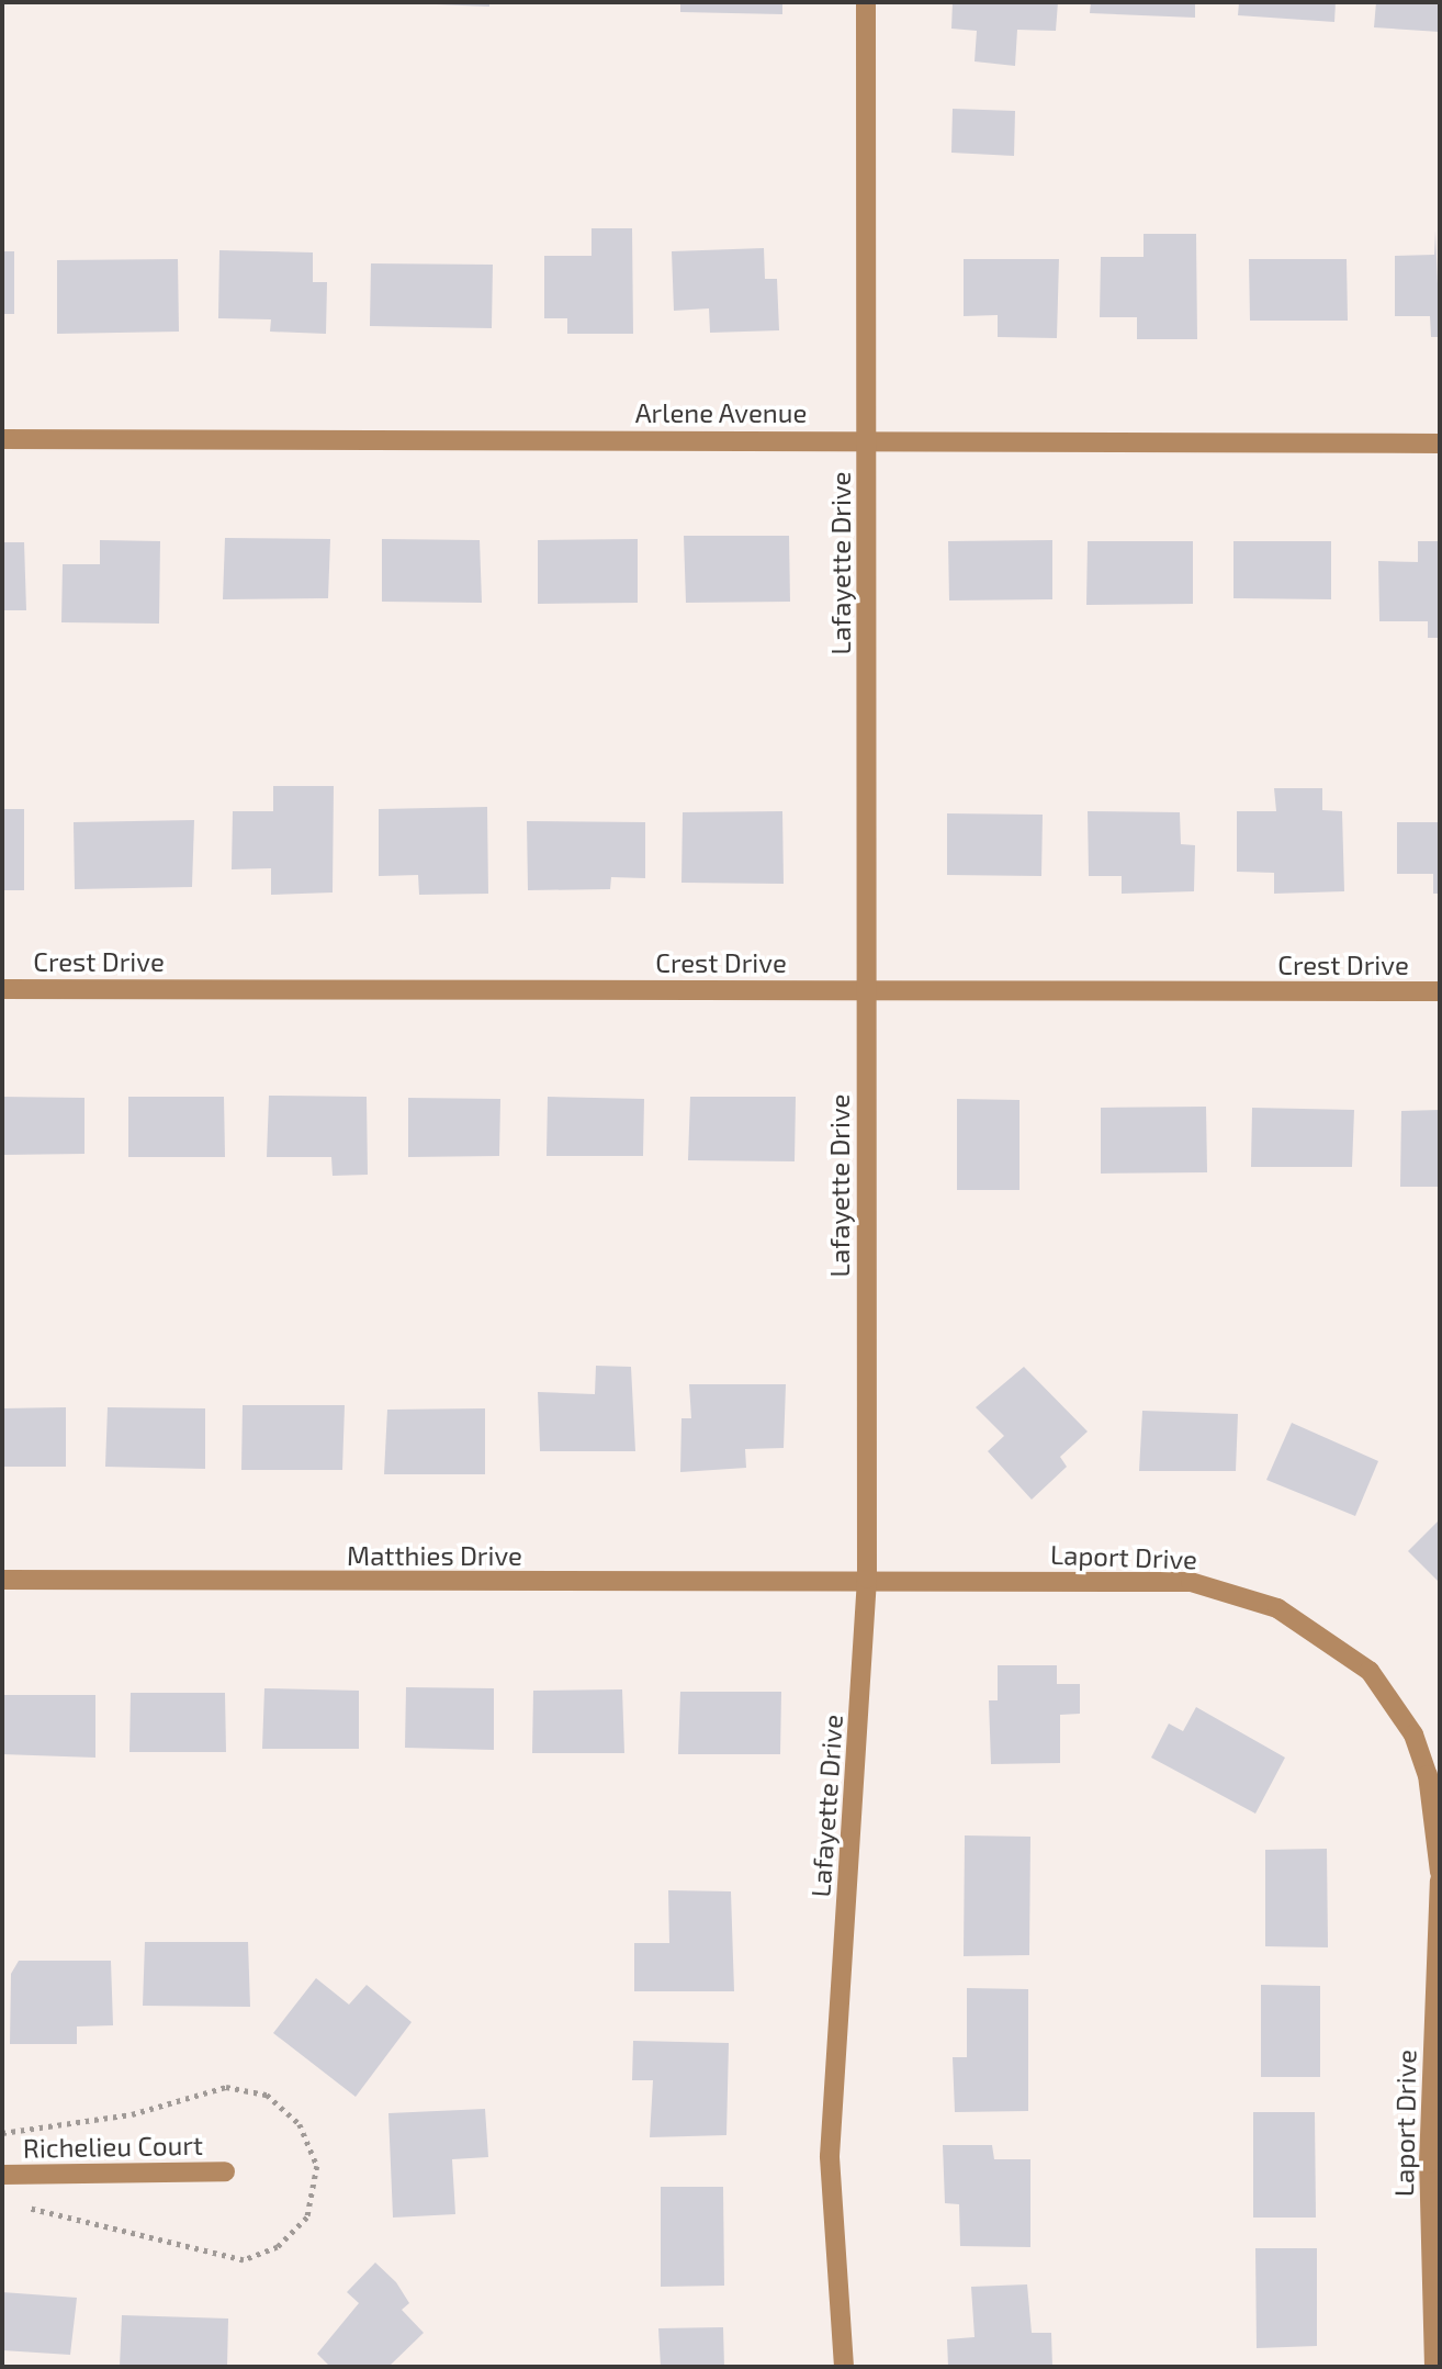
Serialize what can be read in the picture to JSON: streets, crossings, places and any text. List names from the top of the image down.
{
  "streets": {
    "street": [
      "Arlene Avenue",
      "Lafayette Drive",
      "Crest Drive",
      "Matthies Drive",
      "Laport Drive",
      "Richelieu Court"
    ]
  },
  "crossings": [
    ["Arlene Avenue", "Lafayette Drive"],
    ["Lafayette Drive", "Crest Drive"],
    ["Lafayette Drive", "Matthies Drive"],
    ["Lafayette Drive", "Laport Drive"],
    ["Matthies Drive", "Laport Drive"]
  ]
}
